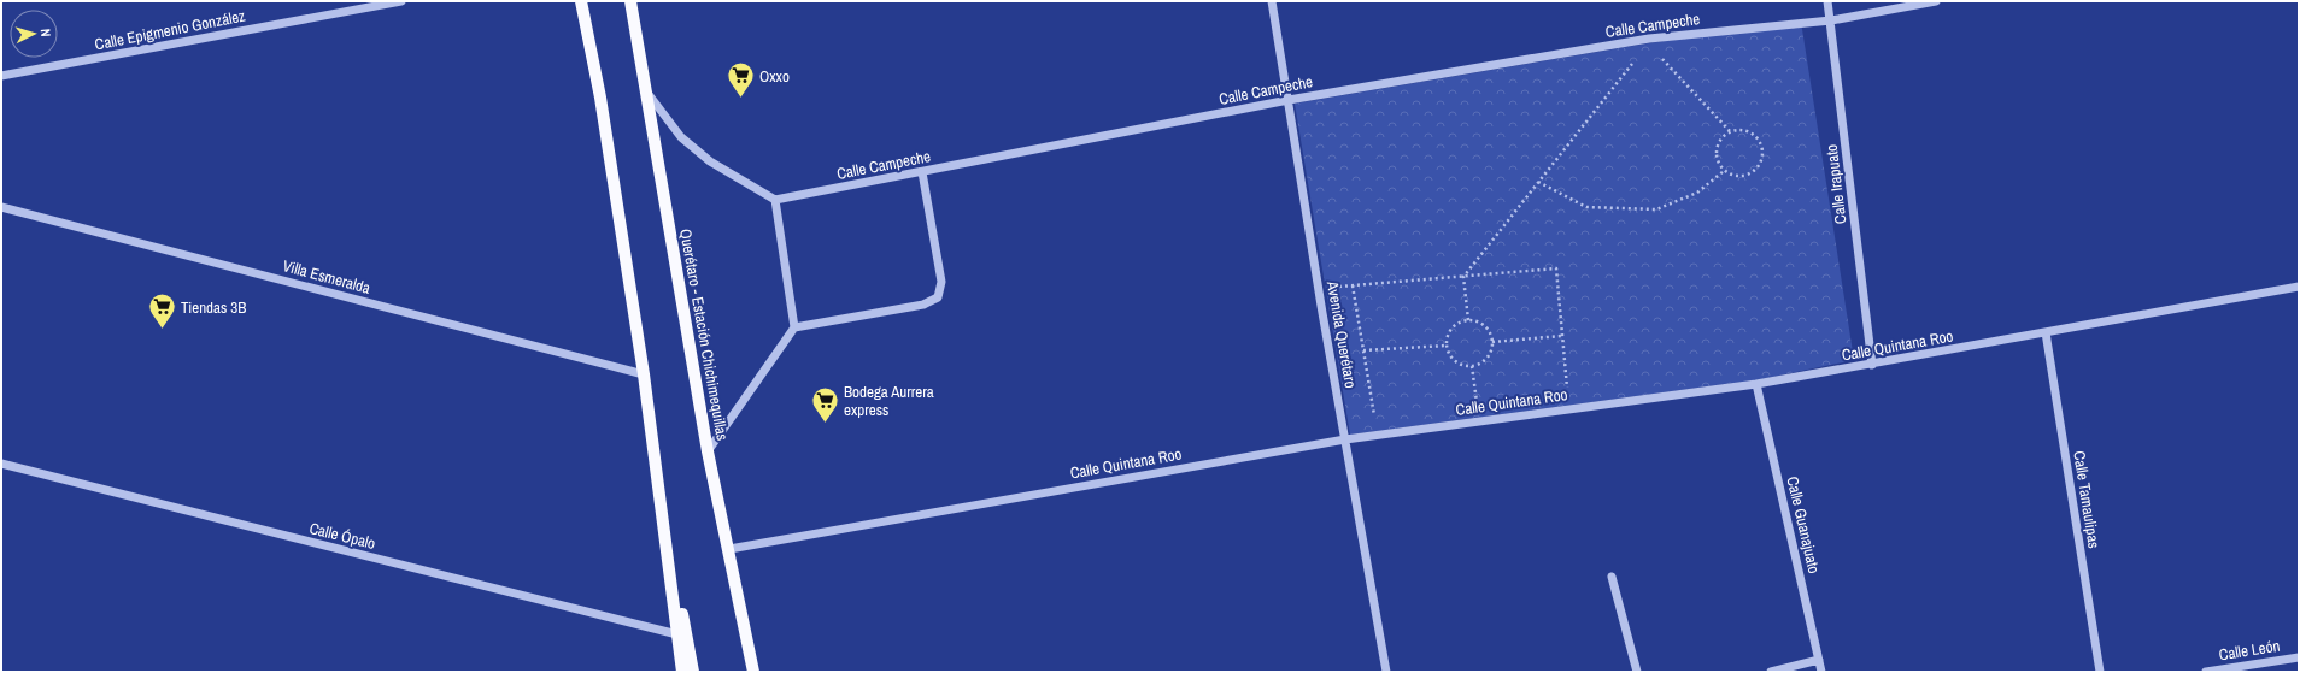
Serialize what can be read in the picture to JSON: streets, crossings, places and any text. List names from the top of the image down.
{
  "streets": {
    "main road": ["Querétaro - Estación Chichimequillas"],
    "street": [
      "Calle Campeche",
      "Calle Epigmenio González",
      "Calle Irapuato",
      "Villa Esmeralda",
      "Avenida Querétaro",
      "Calle Quintana Roo",
      "Calle Tamaulipas",
      "Calle Guanajuato",
      "Calle Ópalo",
      "Calle León"
    ]
  },
  "crossings": [
    ["Calle Campeche", "Calle Irapuato"],
    ["Calle Campeche", "Avenida Querétaro"],
    ["Calle Irapuato", "Calle Quintana Roo"],
    ["Querétaro - Estación Chichimequillas", "Calle Quintana Roo"],
    ["Avenida Querétaro", "Calle Quintana Roo"],
    ["Calle Quintana Roo", "Calle Tamaulipas"],
    ["Calle Quintana Roo", "Calle Guanajuato"]
  ],
  "places": {
    "supermarket": ["Oxxo", "Tiendas 3B", "Bodega Aurrera express"]
  },
  "north": "right"
}
